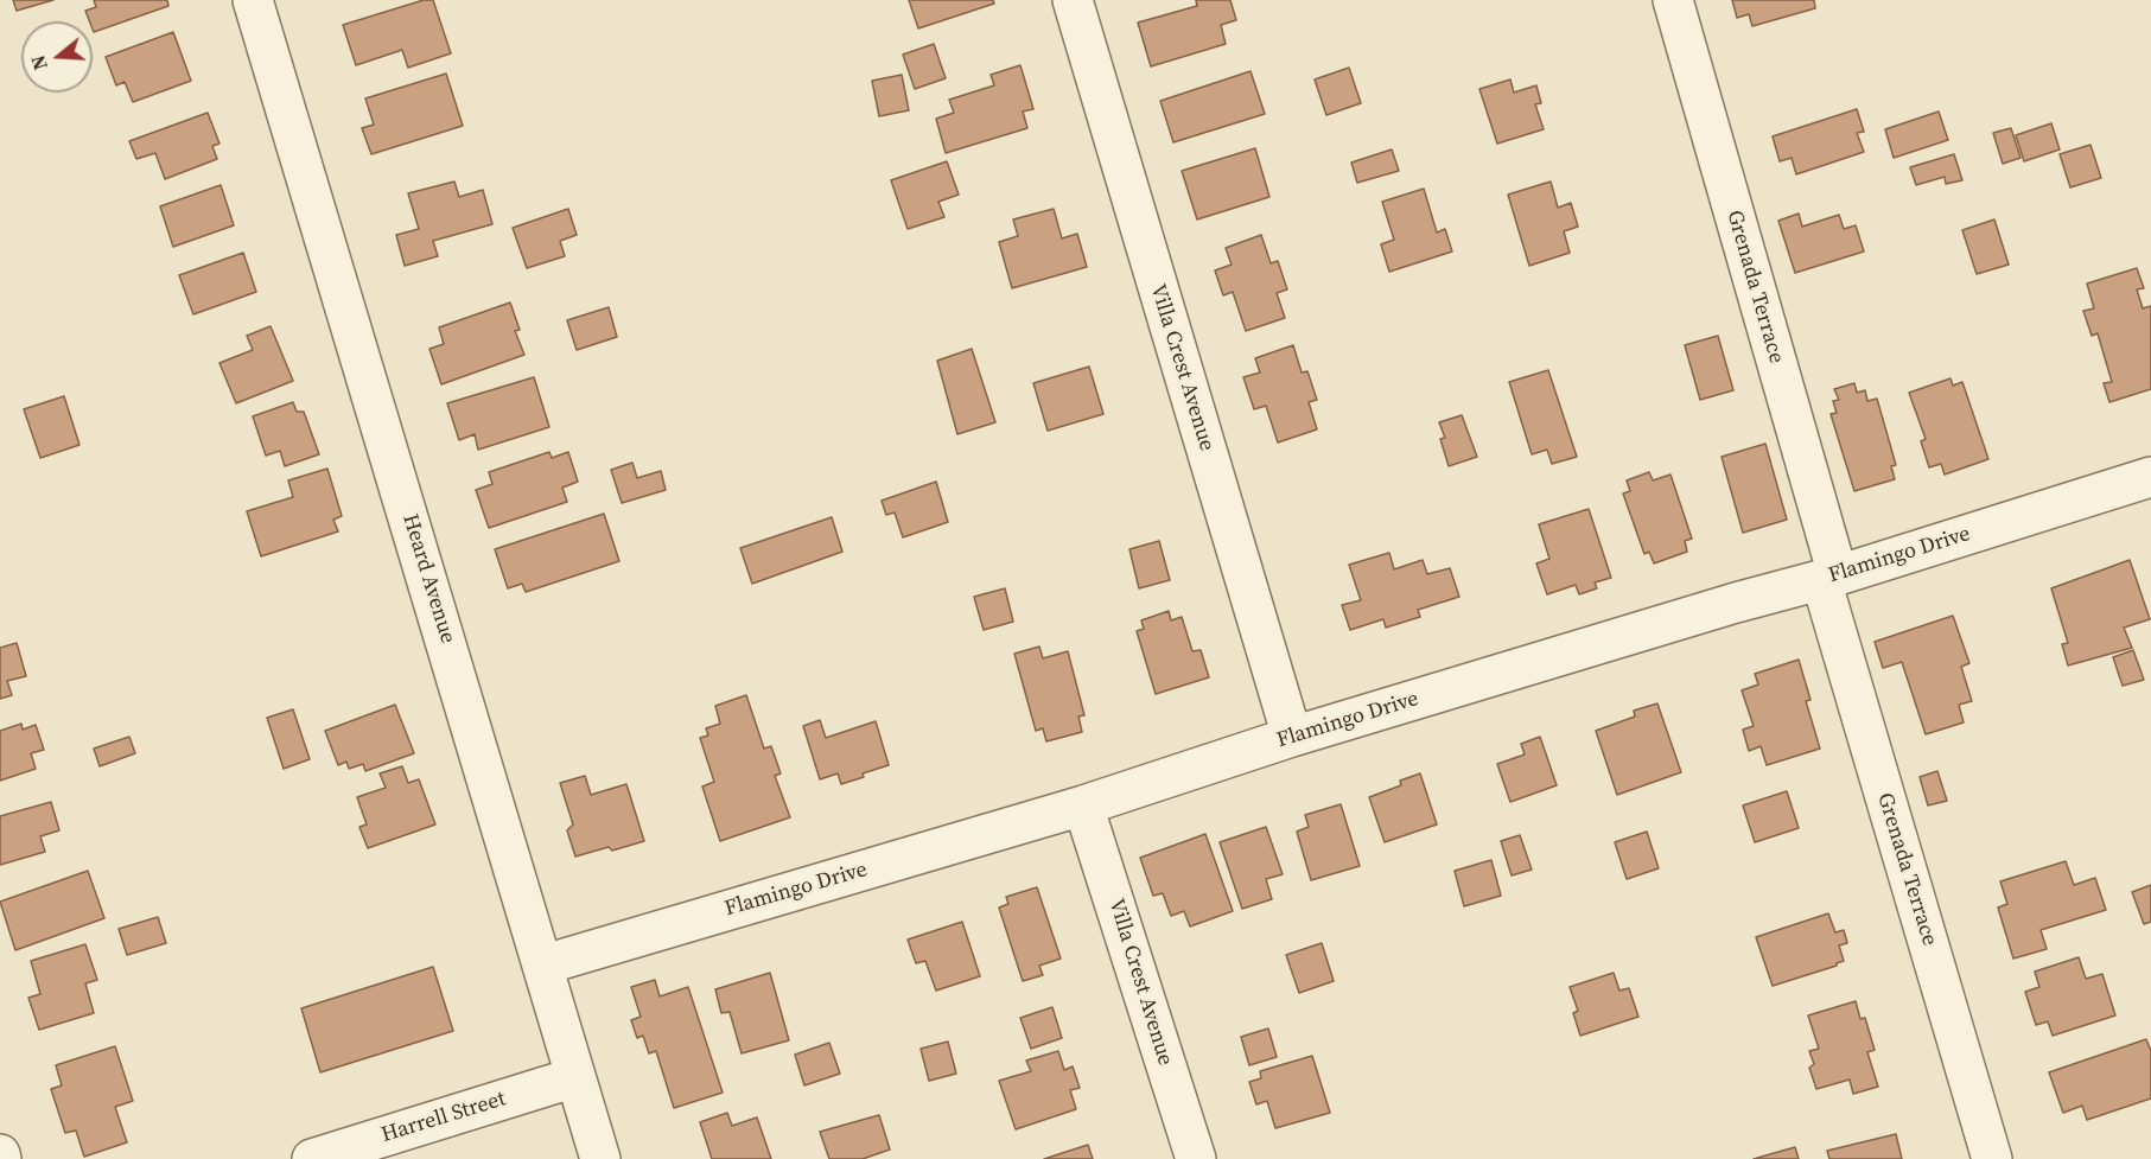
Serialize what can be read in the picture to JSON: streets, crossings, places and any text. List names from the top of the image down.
{
  "streets": {
    "street": [
      "Grenada Terrace",
      "Villa Crest Avenue",
      "Flamingo Drive",
      "Heard Avenue",
      "Harrell Street"
    ]
  },
  "crossings": [
    ["Grenada Terrace", "Flamingo Drive"],
    ["Villa Crest Avenue", "Flamingo Drive"],
    ["Flamingo Drive", "Heard Avenue"],
    ["Heard Avenue", "Harrell Street"]
  ],
  "north": "left"
}
